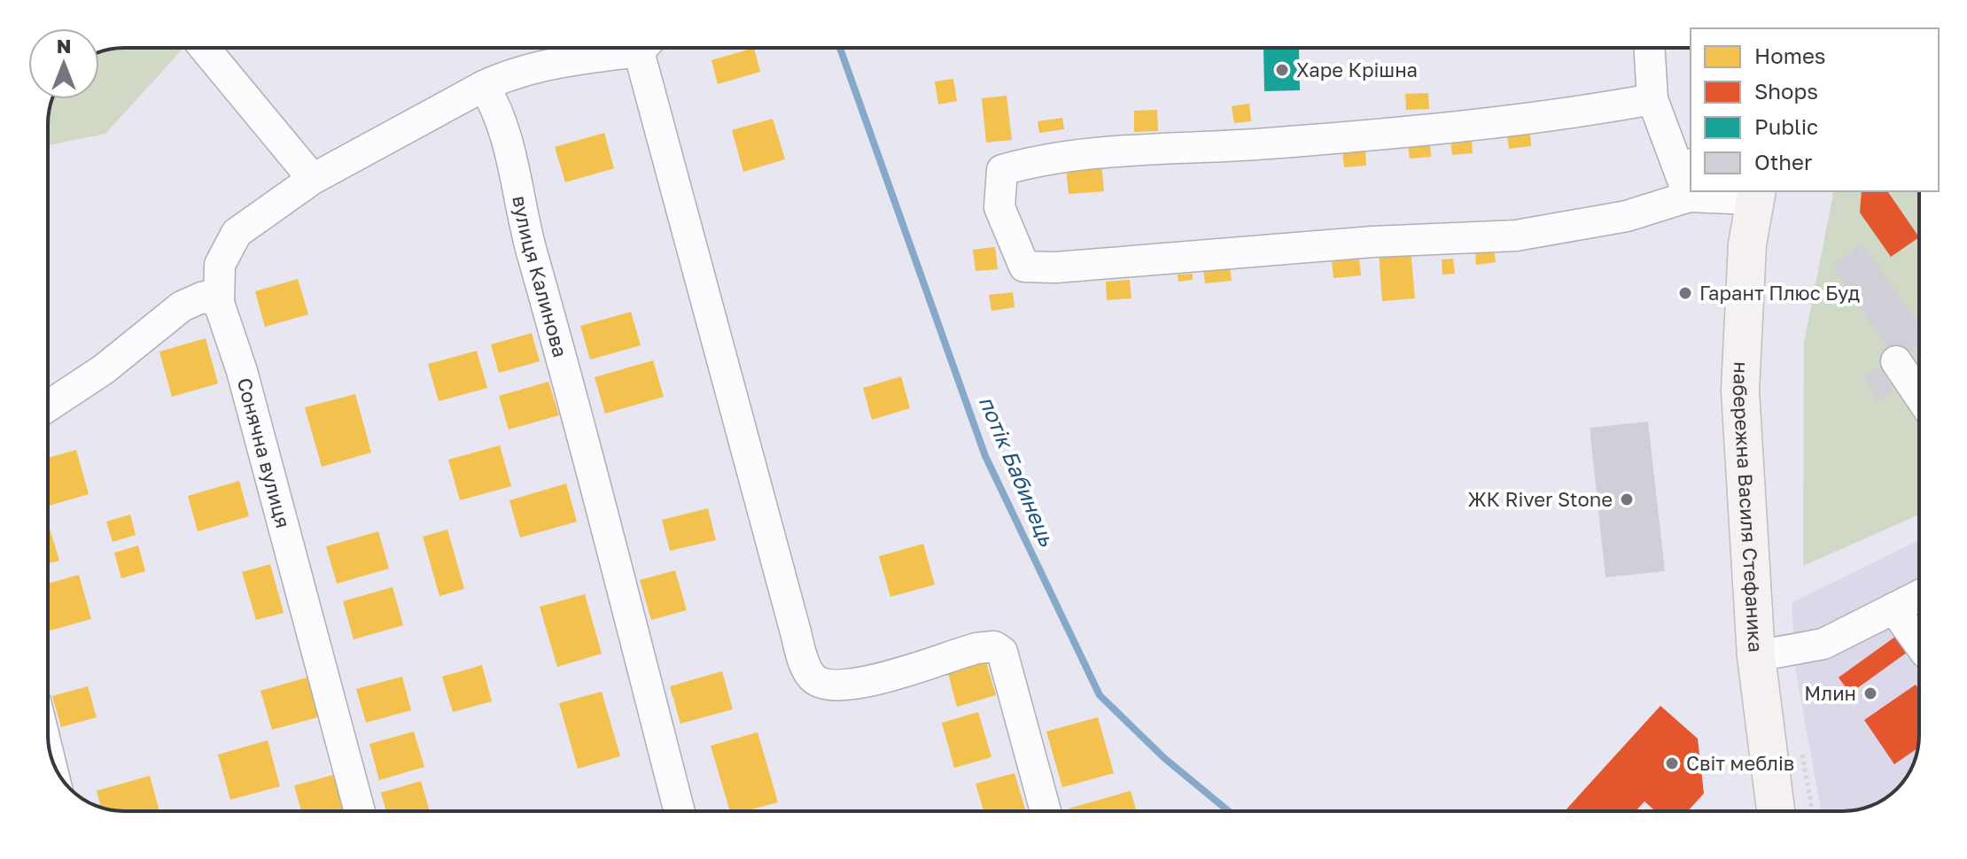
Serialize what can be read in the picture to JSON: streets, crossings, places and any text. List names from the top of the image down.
{
  "streets": {
    "main road": ["набережна Василя Стефаника"],
    "street": ["вулиця Калинова", "Сонячна вулиця"]
  },
  "water": ["потік Бабинець"],
  "places": [
    "Харе Крішна",
    "Гарант Плюс Буд",
    "ЖК River Stone",
    "Млин",
    "Світ меблів"
  ],
  "legend": [
    "Homes",
    "Shops",
    "Public",
    "Other"
  ],
  "north": "top"
}
